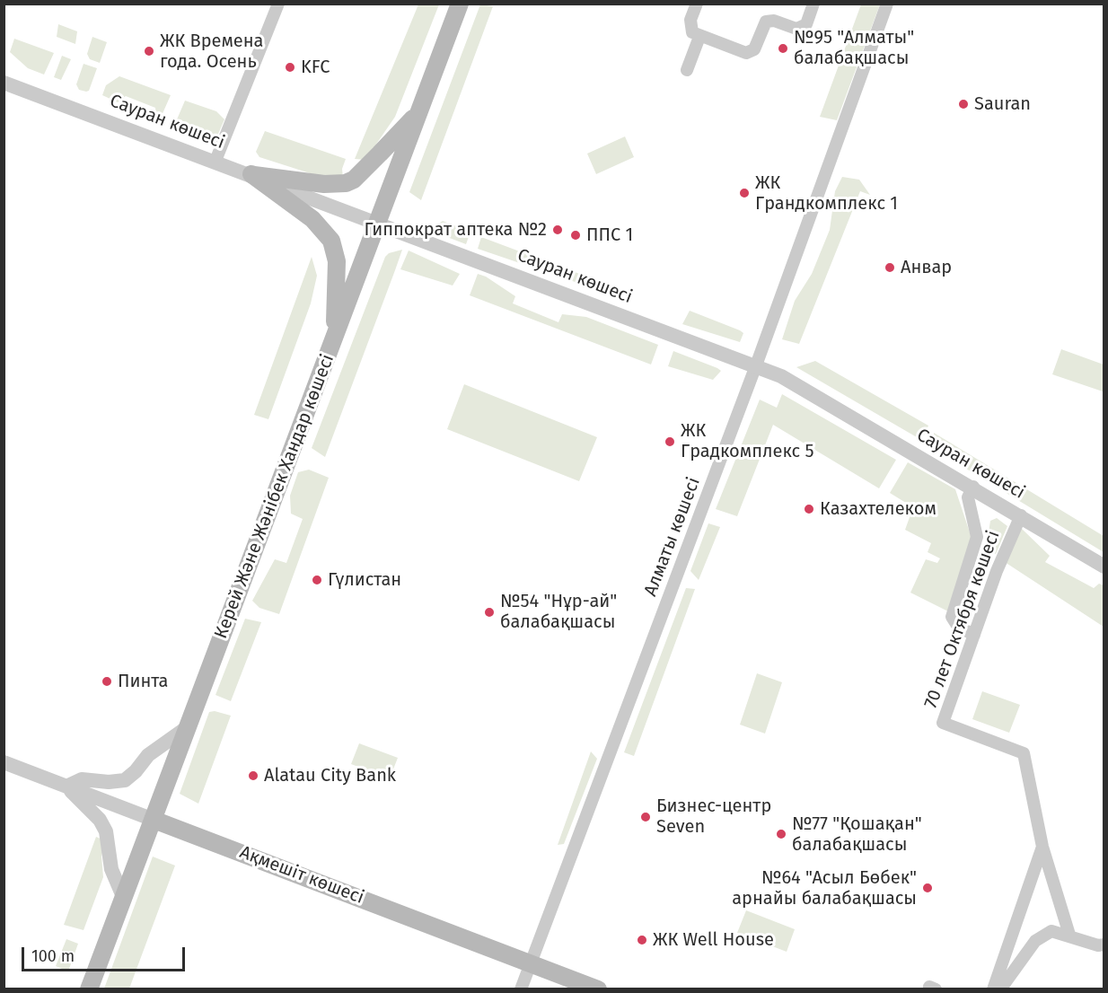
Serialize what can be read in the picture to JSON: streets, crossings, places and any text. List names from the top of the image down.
{
  "streets": {
    "main road": ["Керей Және Жәнібек Хандар көшесі", "Ақмешіт көшесі"],
    "street": ["Сауран көшесі", "Алматы көшесі", "70 лет Октября көшесі"]
  },
  "crossings": [
    ["Сауран көшесі", "Керей Және Жәнібек Хандар көшесі"],
    ["Сауран көшесі", "Алматы көшесі"],
    ["Сауран көшесі", "70 лет Октября көшесі"],
    ["Керей Және Жәнібек Хандар көшесі", "Ақмешіт көшесі"],
    ["Алматы көшесі", "Ақмешіт көшесі"]
  ],
  "places": [
    "№95 \"Алматы\" балабақшасы",
    "ЖК Времена года. Осень",
    "KFC",
    "Sauran",
    "ЖК Грандкомплекс 1",
    "Гиппократ аптека №2",
    "ППС 1",
    "Анвар",
    "ЖК Градкомплекс 5",
    "Казахтелеком",
    "Гүлистан",
    "№54 \"Нұр-ай\" балабақшасы",
    "Пинта",
    "Alatau City Bank",
    "Бизнес-центр Seven",
    "№77 \"Қошақан\" балабақшасы",
    "№64 \"Асыл Бөбек\" арнайы балабақшасы",
    "ЖК Well House"
  ],
  "scale_bar": "100 m"
}
